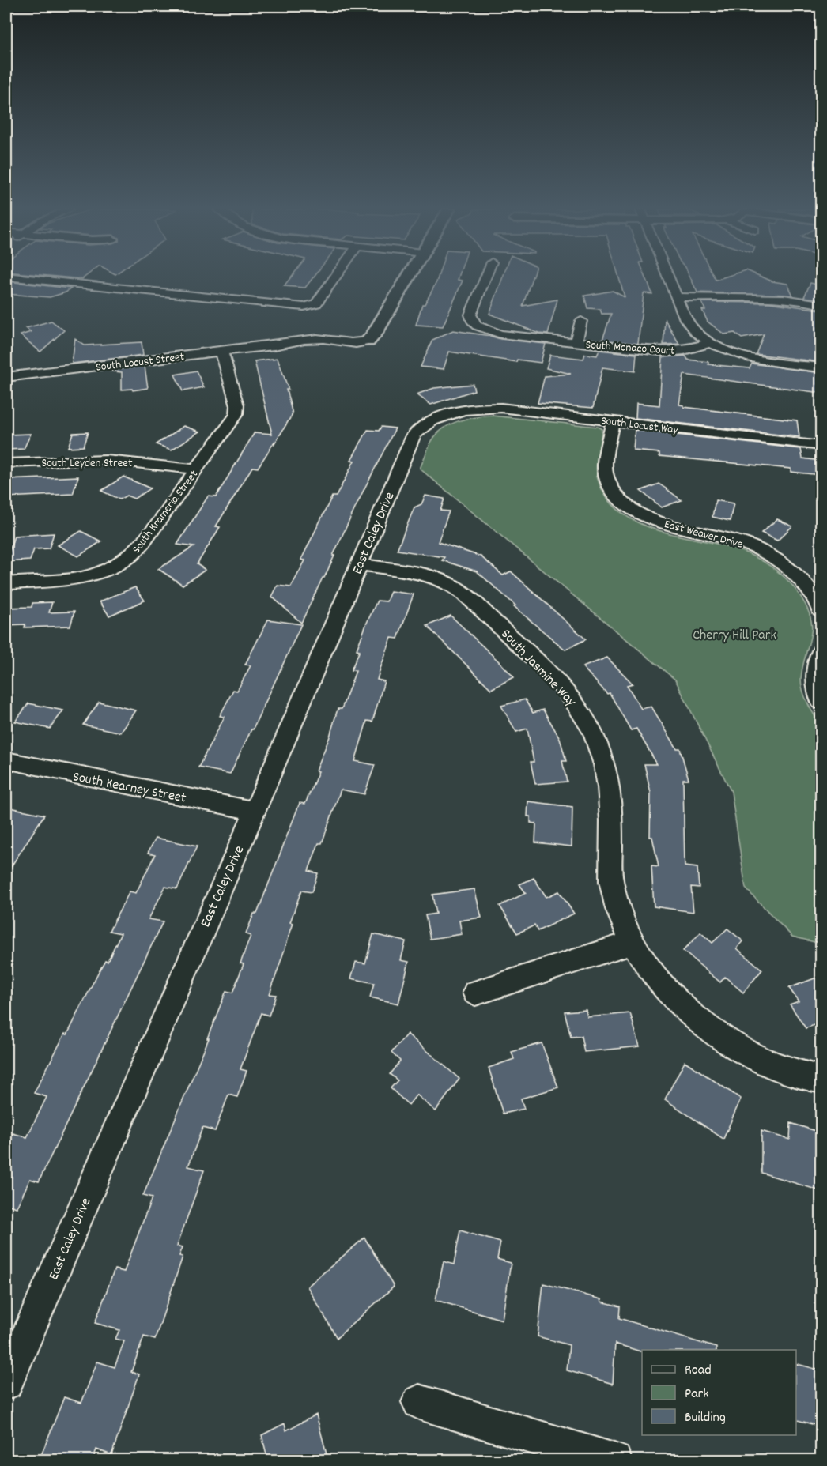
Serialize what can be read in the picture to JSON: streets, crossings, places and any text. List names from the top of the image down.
{
  "streets": {
    "street": [
      "South Monaco Court",
      "South Locust Street",
      "South Locust Way",
      "South Leyden Street",
      "South Krameria Street",
      "East Caley Drive",
      "East Weaver Drive",
      "South Jasmine Way",
      "South Kearney Street"
    ]
  },
  "crossings": [
    ["South Locust Street", "South Krameria Street"],
    ["South Locust Way", "East Caley Drive"],
    ["South Locust Way", "East Weaver Drive"],
    ["South Leyden Street", "South Krameria Street"],
    ["East Caley Drive", "South Jasmine Way"],
    ["East Caley Drive", "South Kearney Street"]
  ],
  "parks": ["Cherry Hill Park"],
  "legend": ["Road", "Park", "Building"]
}
